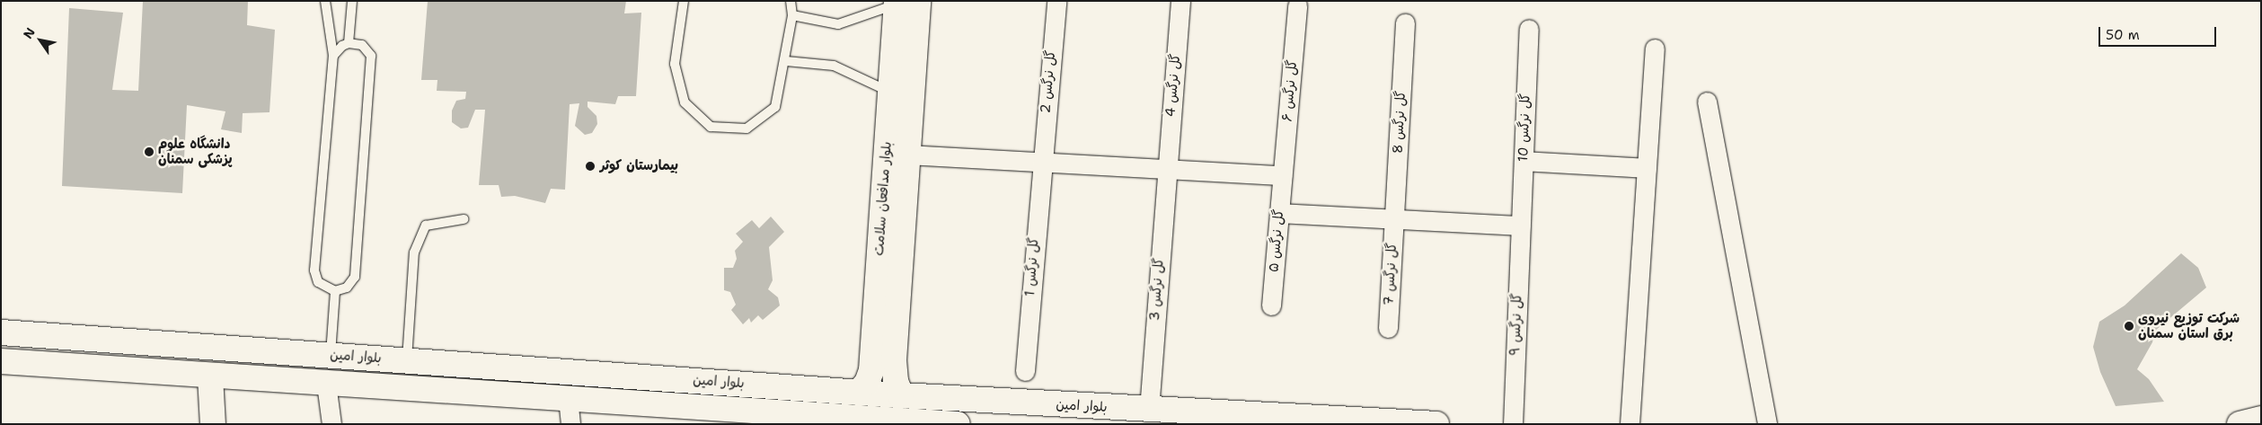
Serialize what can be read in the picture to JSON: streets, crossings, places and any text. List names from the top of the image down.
{
  "streets": {
    "main road": ["بلوار مدافعان سلامت", "بلوار امین"],
    "street": [
      "گل نرگس 2",
      "گل نرگس 4",
      "گل نرگس ۶",
      "گل نرگس 8",
      "گل نرگس 10",
      "گل نرگس ۵",
      "گل نرگس 1",
      "گل نرگس 7",
      "گل نرگس 3",
      "گل نرگس ۹"
    ]
  },
  "crossings": [
    ["گل نرگس 2", "گل نرگس 1"],
    ["گل نرگس 4", "گل نرگس 3"],
    ["گل نرگس ۶", "گل نرگس ۵"],
    ["گل نرگس 8", "گل نرگس 7"],
    ["گل نرگس 10", "گل نرگس ۹"],
    ["بلوار مدافعان سلامت", "بلوار امین"],
    ["گل نرگس 3", "بلوار امین"]
  ],
  "places": ["دانشگاه علوم پزشکی سمنان", "بیمارستان کوثر", "شرکت توزیع نیروی برق استان سمنان"],
  "scale_bar": "50 m",
  "north": "top left"
}
